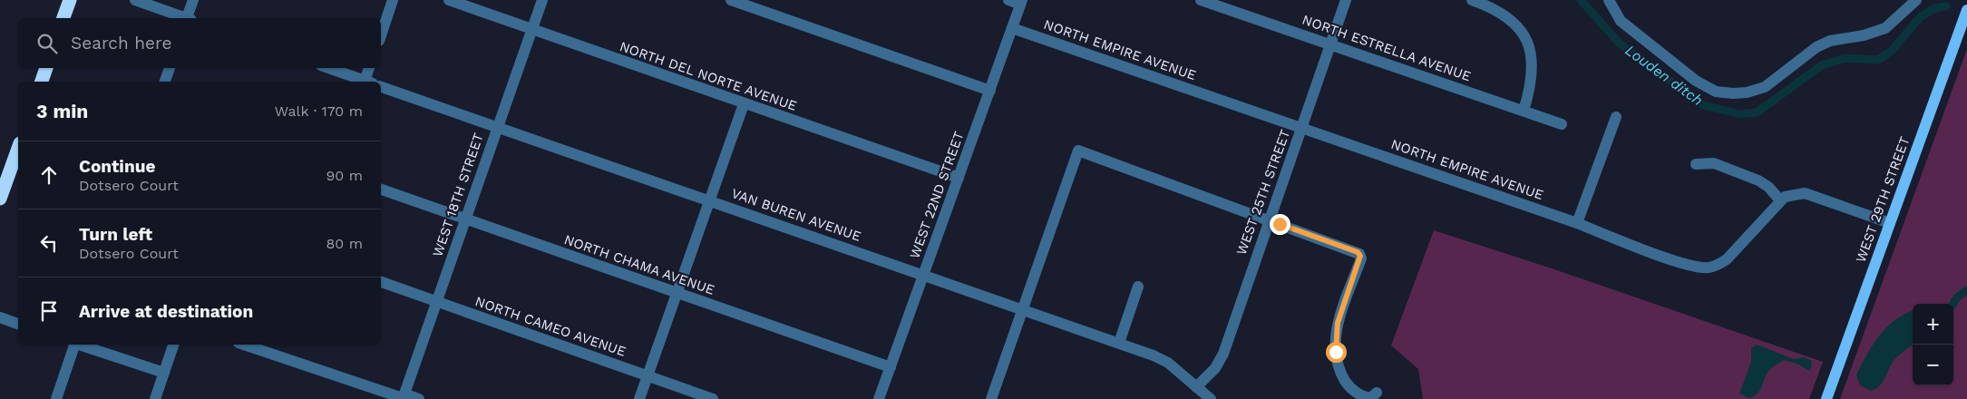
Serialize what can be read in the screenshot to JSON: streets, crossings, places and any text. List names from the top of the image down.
{
  "streets": {
    "main road": ["WEST 29TH STREET"],
    "street": [
      "NORTH ESTRELLA AVENUE",
      "NORTH EMPIRE AVENUE",
      "NORTH DEL NORTE AVENUE",
      "WEST 25TH STREET",
      "WEST 18TH STREET",
      "WEST 22ND STREET",
      "VAN BUREN AVENUE",
      "NORTH CHAMA AVENUE",
      "NORTH CAMEO AVENUE"
    ]
  },
  "crossings": [
    ["NORTH ESTRELLA AVENUE", "WEST 25TH STREET"],
    ["NORTH EMPIRE AVENUE", "WEST 25TH STREET"],
    ["NORTH EMPIRE AVENUE", "WEST 22ND STREET"],
    ["NORTH DEL NORTE AVENUE", "WEST 18TH STREET"],
    ["NORTH DEL NORTE AVENUE", "WEST 22ND STREET"],
    ["WEST 25TH STREET", "VAN BUREN AVENUE"],
    ["WEST 18TH STREET", "VAN BUREN AVENUE"],
    ["WEST 18TH STREET", "NORTH CHAMA AVENUE"],
    ["WEST 18TH STREET", "NORTH CAMEO AVENUE"],
    ["WEST 22ND STREET", "VAN BUREN AVENUE"],
    ["WEST 22ND STREET", "NORTH CHAMA AVENUE"]
  ],
  "water": ["Louden ditch"],
  "page": {
    "search": "Search here",
    "heading": ["3 min", "Walk · 170 m"],
    "list": [
      ["Continue", "Dotsero Court", "90 m"],
      ["Turn left", "Dotsero Court", "80 m"],
      "Arrive at destination"
    ],
    "map_buttons": ["+", "−"]
  }
}
